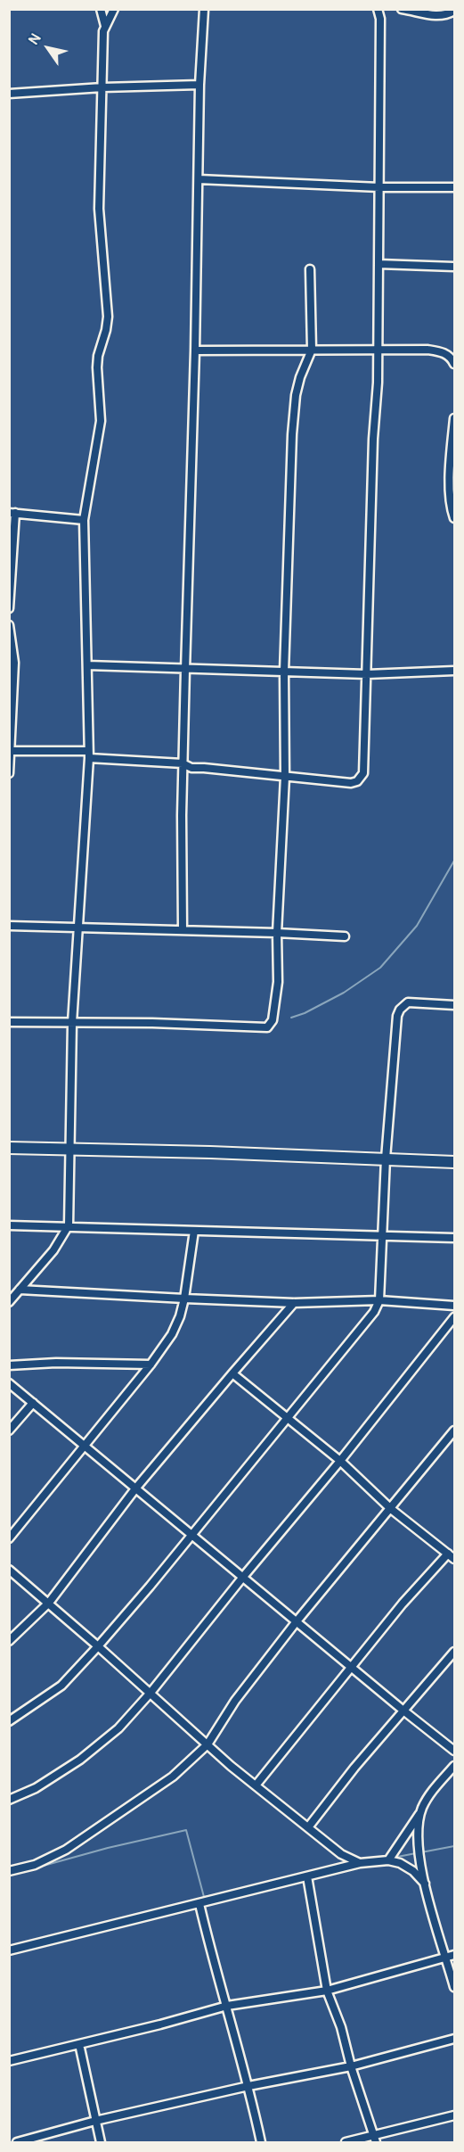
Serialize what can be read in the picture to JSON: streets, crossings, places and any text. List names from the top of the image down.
{
  "north": "top left"
}
